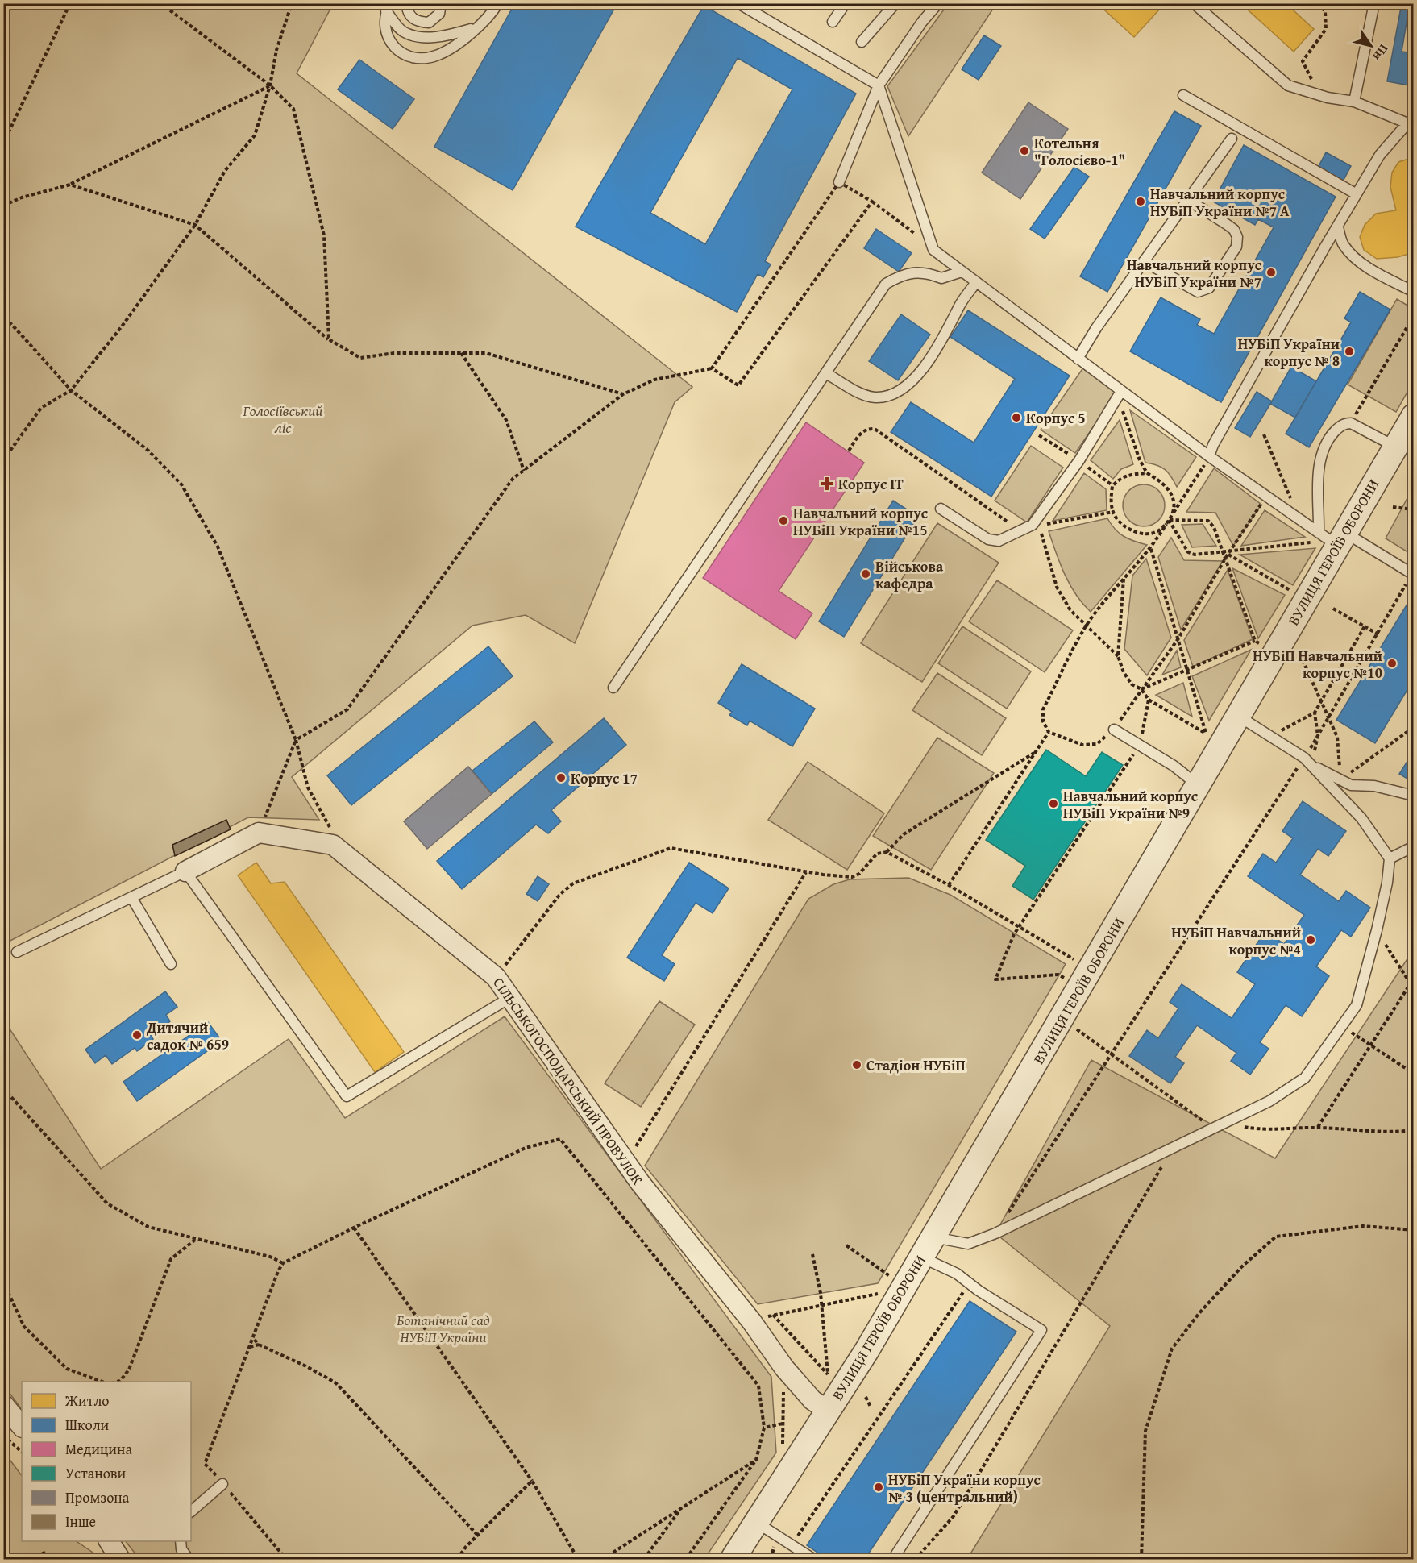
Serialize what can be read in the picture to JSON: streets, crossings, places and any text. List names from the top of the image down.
{
  "streets": {
    "street": ["ВУЛИЦЯ ГЕРОЇВ ОБОРОНИ", "СІЛЬСЬКОГОСПОДАРСЬКИЙ ПРОВУЛОК"]
  },
  "crossings": [
    ["ВУЛИЦЯ ГЕРОЇВ ОБОРОНИ", "СІЛЬСЬКОГОСПОДАРСЬКИЙ ПРОВУЛОК"]
  ],
  "parks": ["Голосіївський ліс", "Ботанічний сад НУБіП України"],
  "places": {
    "other": [
      "Котельня \"Голосієво-1\"",
      "Навчальний корпус НУБіП України №7 А",
      "Навчальний корпус НУБіП України №7",
      "НУБіП України корпус № 8",
      "Корпус 5",
      "Навчальний корпус НУБіП України №15",
      "Військова кафедра",
      "НУБіП Навчальний корпус №10",
      "Корпус 17",
      "Навчальний корпус НУБіП України №9",
      "НУБіП Навчальний корпус №4",
      "Дитячий садок № 659",
      "Стадіон НУБіП",
      "НУБіП України корпус № 3 (центральний)"
    ],
    "health": ["Корпус ІТ"]
  },
  "legend": [
    "Житло",
    "Школи",
    "Медицина",
    "Установи",
    "Промзона",
    "Інше"
  ],
  "north": "bottom right"
}
